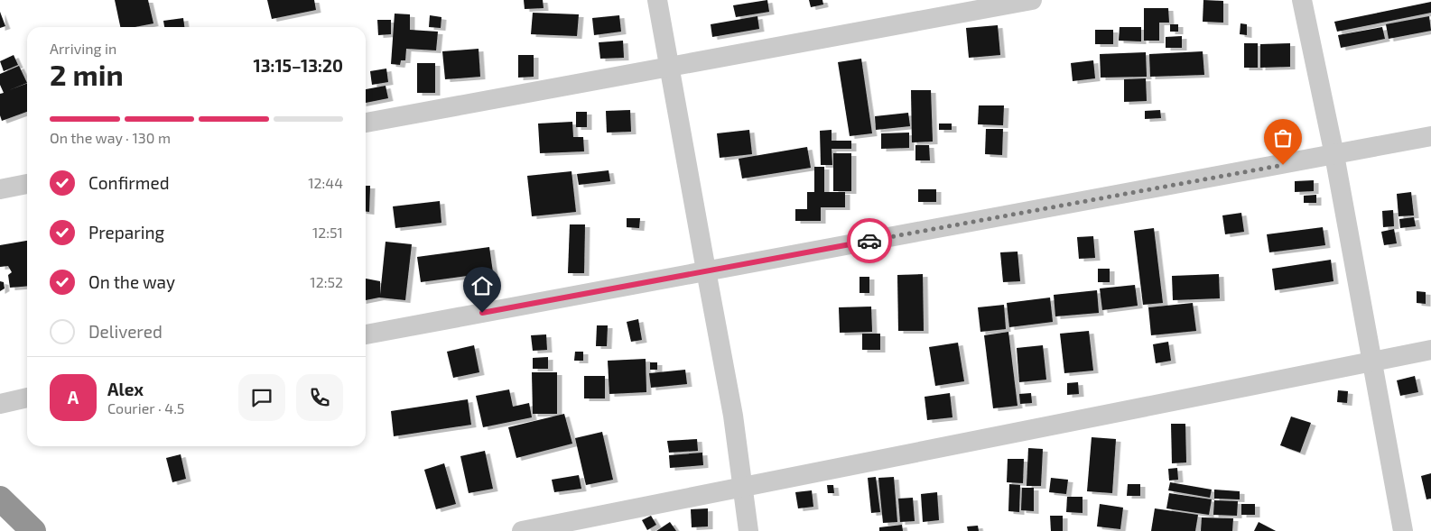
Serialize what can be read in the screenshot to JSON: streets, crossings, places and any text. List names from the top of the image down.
{
  "page": {
    "heading": ["2 min", "Arriving in", "13:15–13:20"],
    "panel": ["Alex", "Courier · 4.5"],
    "bar": "On the way · 130 m",
    "list": [
      ["Confirmed", "12:44"],
      ["Preparing", "12:51"],
      ["On the way", "12:52"],
      "Delivered"
    ],
    "round": "A"
  }
}
